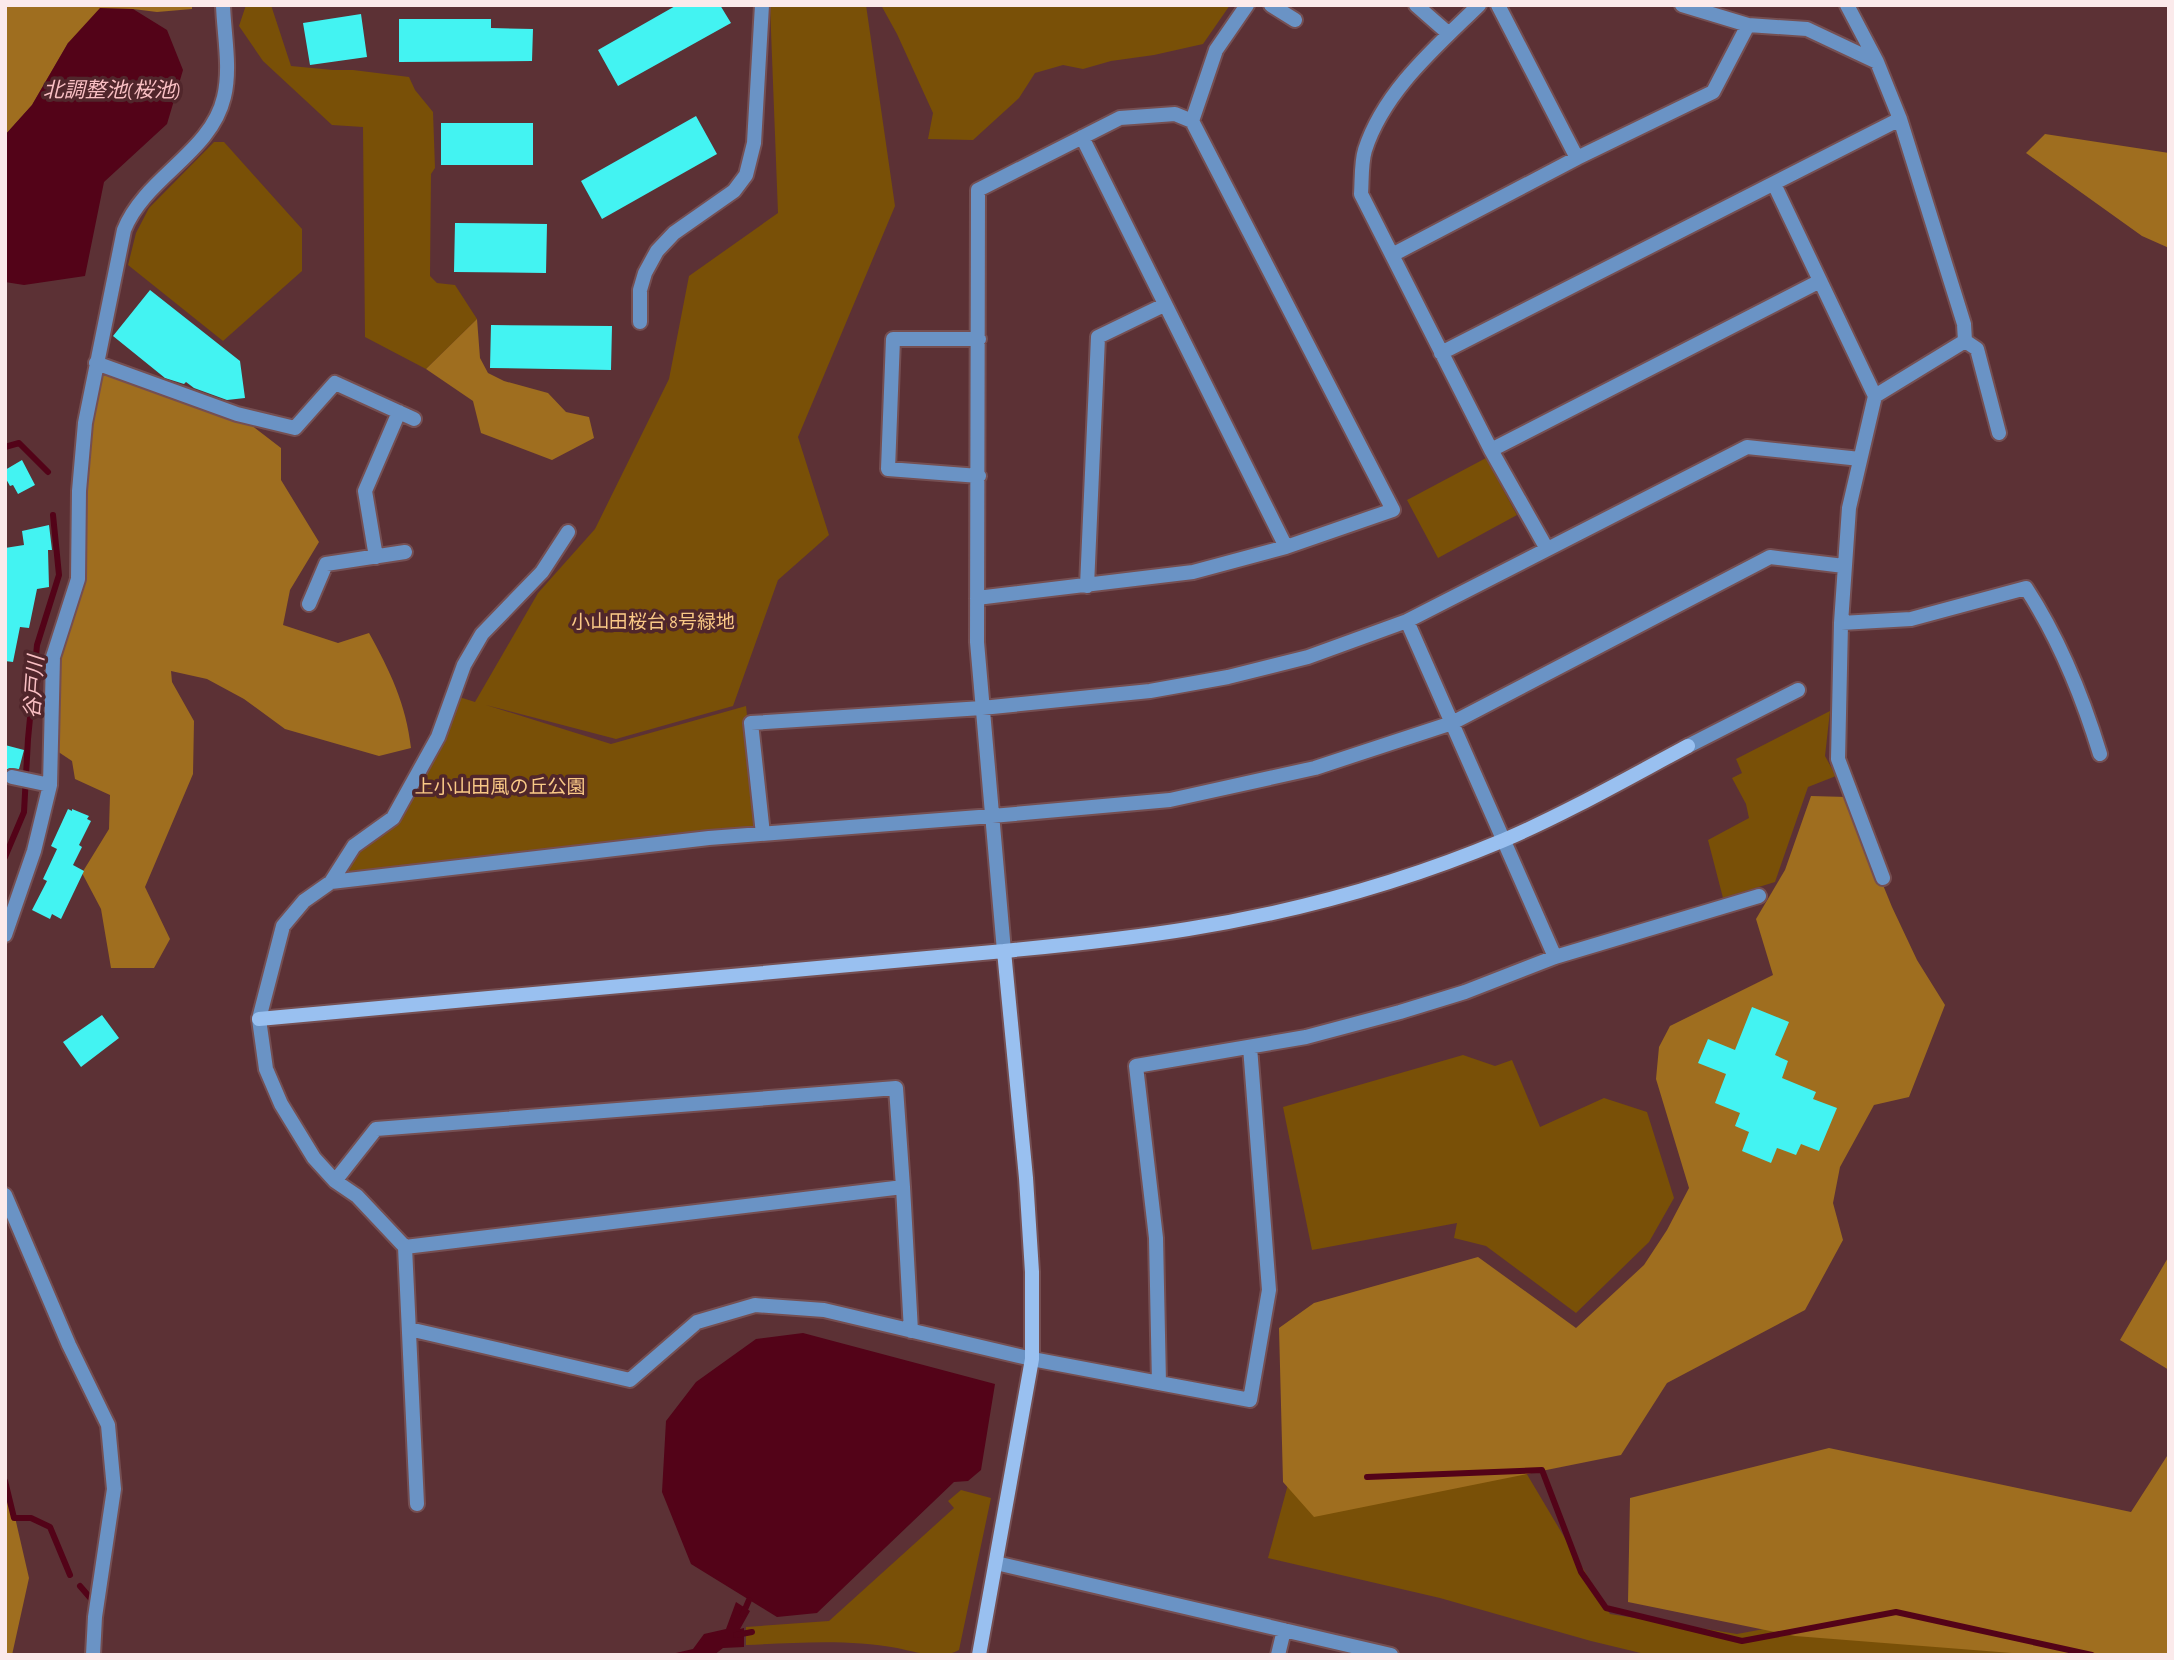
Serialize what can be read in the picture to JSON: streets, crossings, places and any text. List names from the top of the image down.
{
  "water": ["北調整池(桜池)", "谷戸川"],
  "parks": ["小山田桜台 8号緑地", "上小山田風の丘公園"]
}
